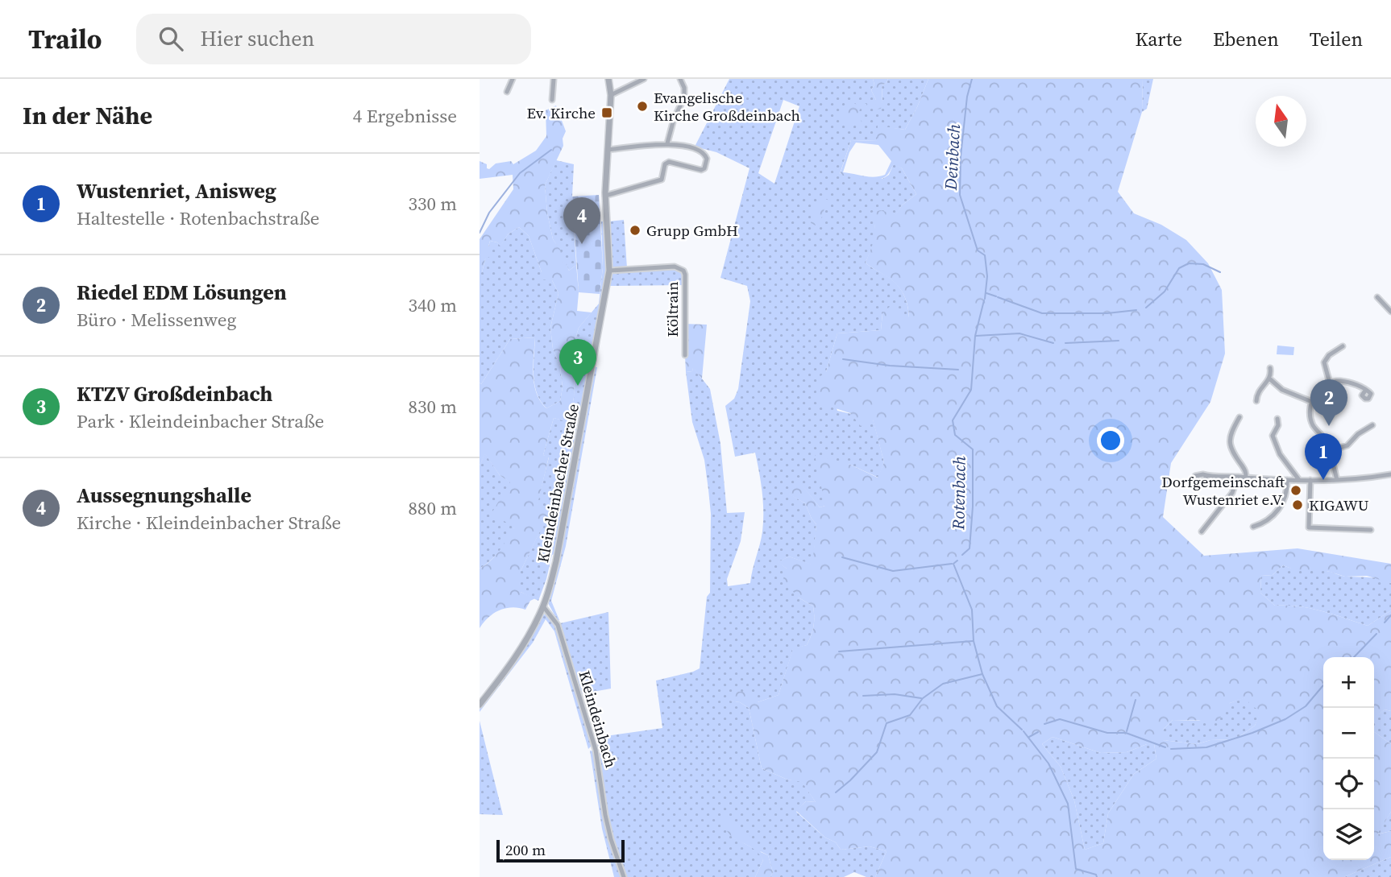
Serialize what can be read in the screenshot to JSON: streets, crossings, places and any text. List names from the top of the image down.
{
  "streets": {
    "street": ["Költrain", "Kleindeinbacher Straße", "Kleindeinbach"]
  },
  "crossings": [
    ["Költrain", "Kleindeinbacher Straße"],
    ["Kleindeinbacher Straße", "Kleindeinbach"]
  ],
  "water": ["Deinbach", "Rotenbach"],
  "places": {
    "other": [
      "Evangelische Kirche Großdeinbach",
      "Grupp GmbH",
      "Dorfgemeinschaft Wustenriet e.V.",
      "KIGAWU"
    ],
    "transit": ["Ev. Kirche"]
  },
  "scale_bar": "200 m",
  "north": "top",
  "page": {
    "header": "Trailo",
    "search": "Hier suchen",
    "nav": ["Karte", "Ebenen", "Teilen"],
    "heading": ["In der Nähe", "4 Ergebnisse"],
    "list": [
      {
        "mark": "1",
        "name": "Wustenriet, Anisweg",
        "note": "Haltestelle · Rotenbachstraße",
        "value": "330 m"
      },
      {
        "mark": "2",
        "name": "Riedel EDM Lösungen",
        "note": "Büro · Melissenweg",
        "value": "340 m"
      },
      {
        "mark": "3",
        "name": "KTZV Großdeinbach",
        "note": "Park · Kleindeinbacher Straße",
        "value": "830 m"
      },
      {
        "mark": "4",
        "name": "Aussegnungshalle",
        "note": "Kirche · Kleindeinbacher Straße",
        "value": "880 m"
      }
    ],
    "pins": [
      "4",
      "3",
      "2",
      "1"
    ],
    "map_buttons": ["+", "−"],
    "scale": "200 m"
  }
}
